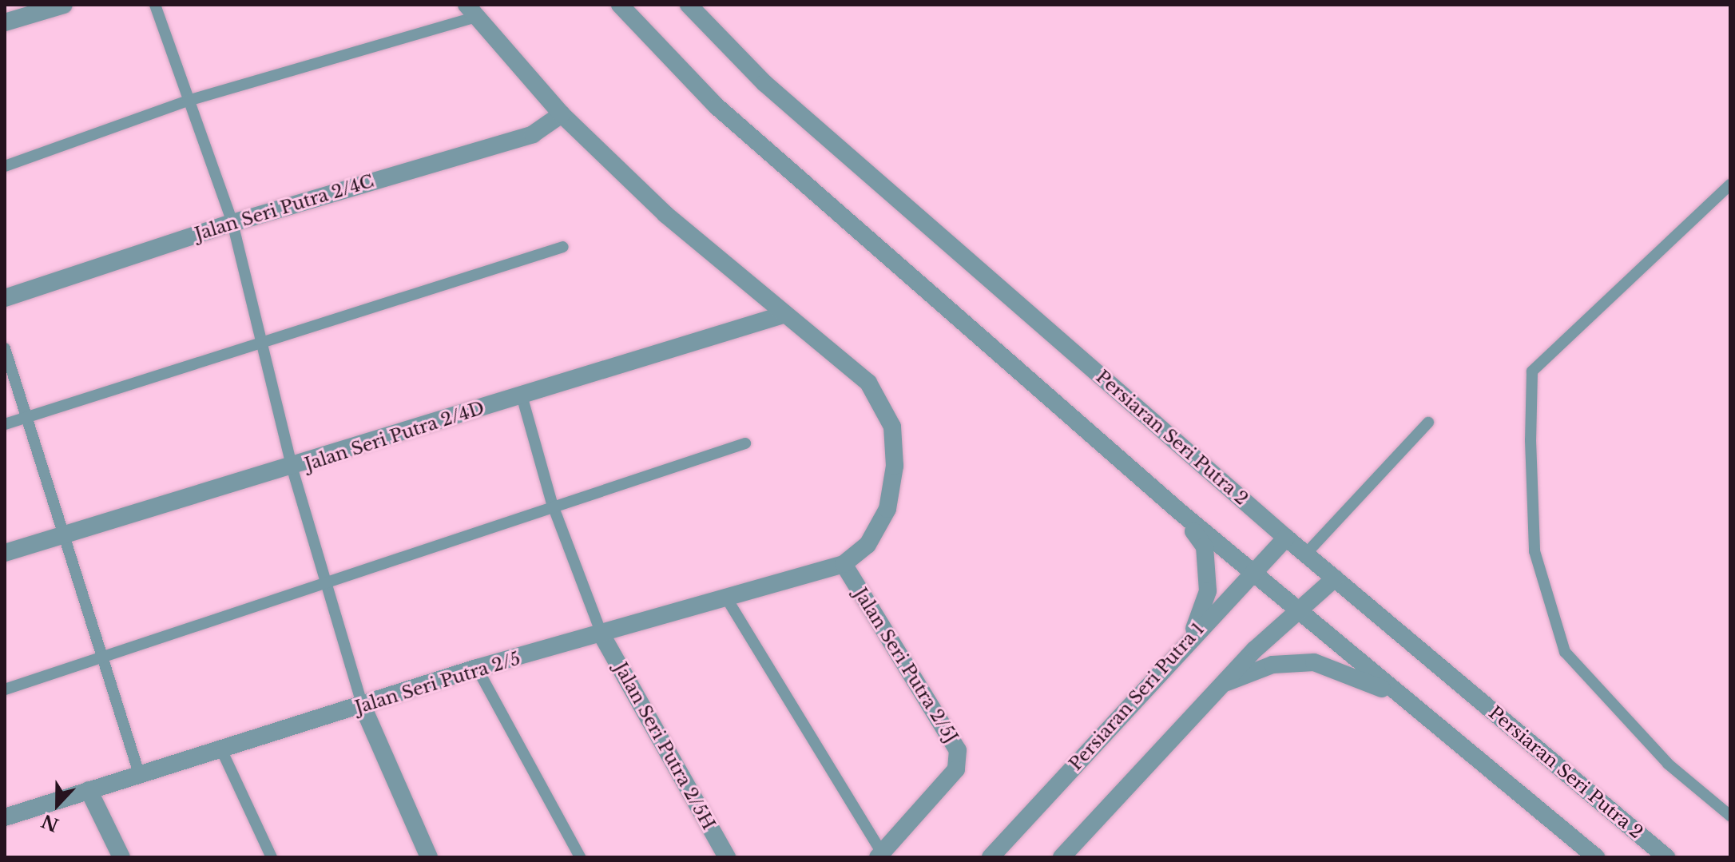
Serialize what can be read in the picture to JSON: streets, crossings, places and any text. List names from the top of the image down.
{
  "streets": {
    "street": [
      "Jalan Seri Putra 2/4C",
      "Jalan Seri Putra 2/4D",
      "Persiaran Seri Putra 2",
      "Jalan Seri Putra 2/5J",
      "Jalan Seri Putra 2/5",
      "Persiaran Seri Putra 1",
      "Jalan Seri Putra 2/5H"
    ]
  },
  "crossings": [
    ["Jalan Seri Putra 2/4D", "Jalan Seri Putra 2/5"],
    ["Persiaran Seri Putra 2", "Persiaran Seri Putra 1"],
    ["Jalan Seri Putra 2/5J", "Jalan Seri Putra 2/5"],
    ["Jalan Seri Putra 2/5", "Jalan Seri Putra 2/5H"]
  ],
  "north": "bottom"
}
